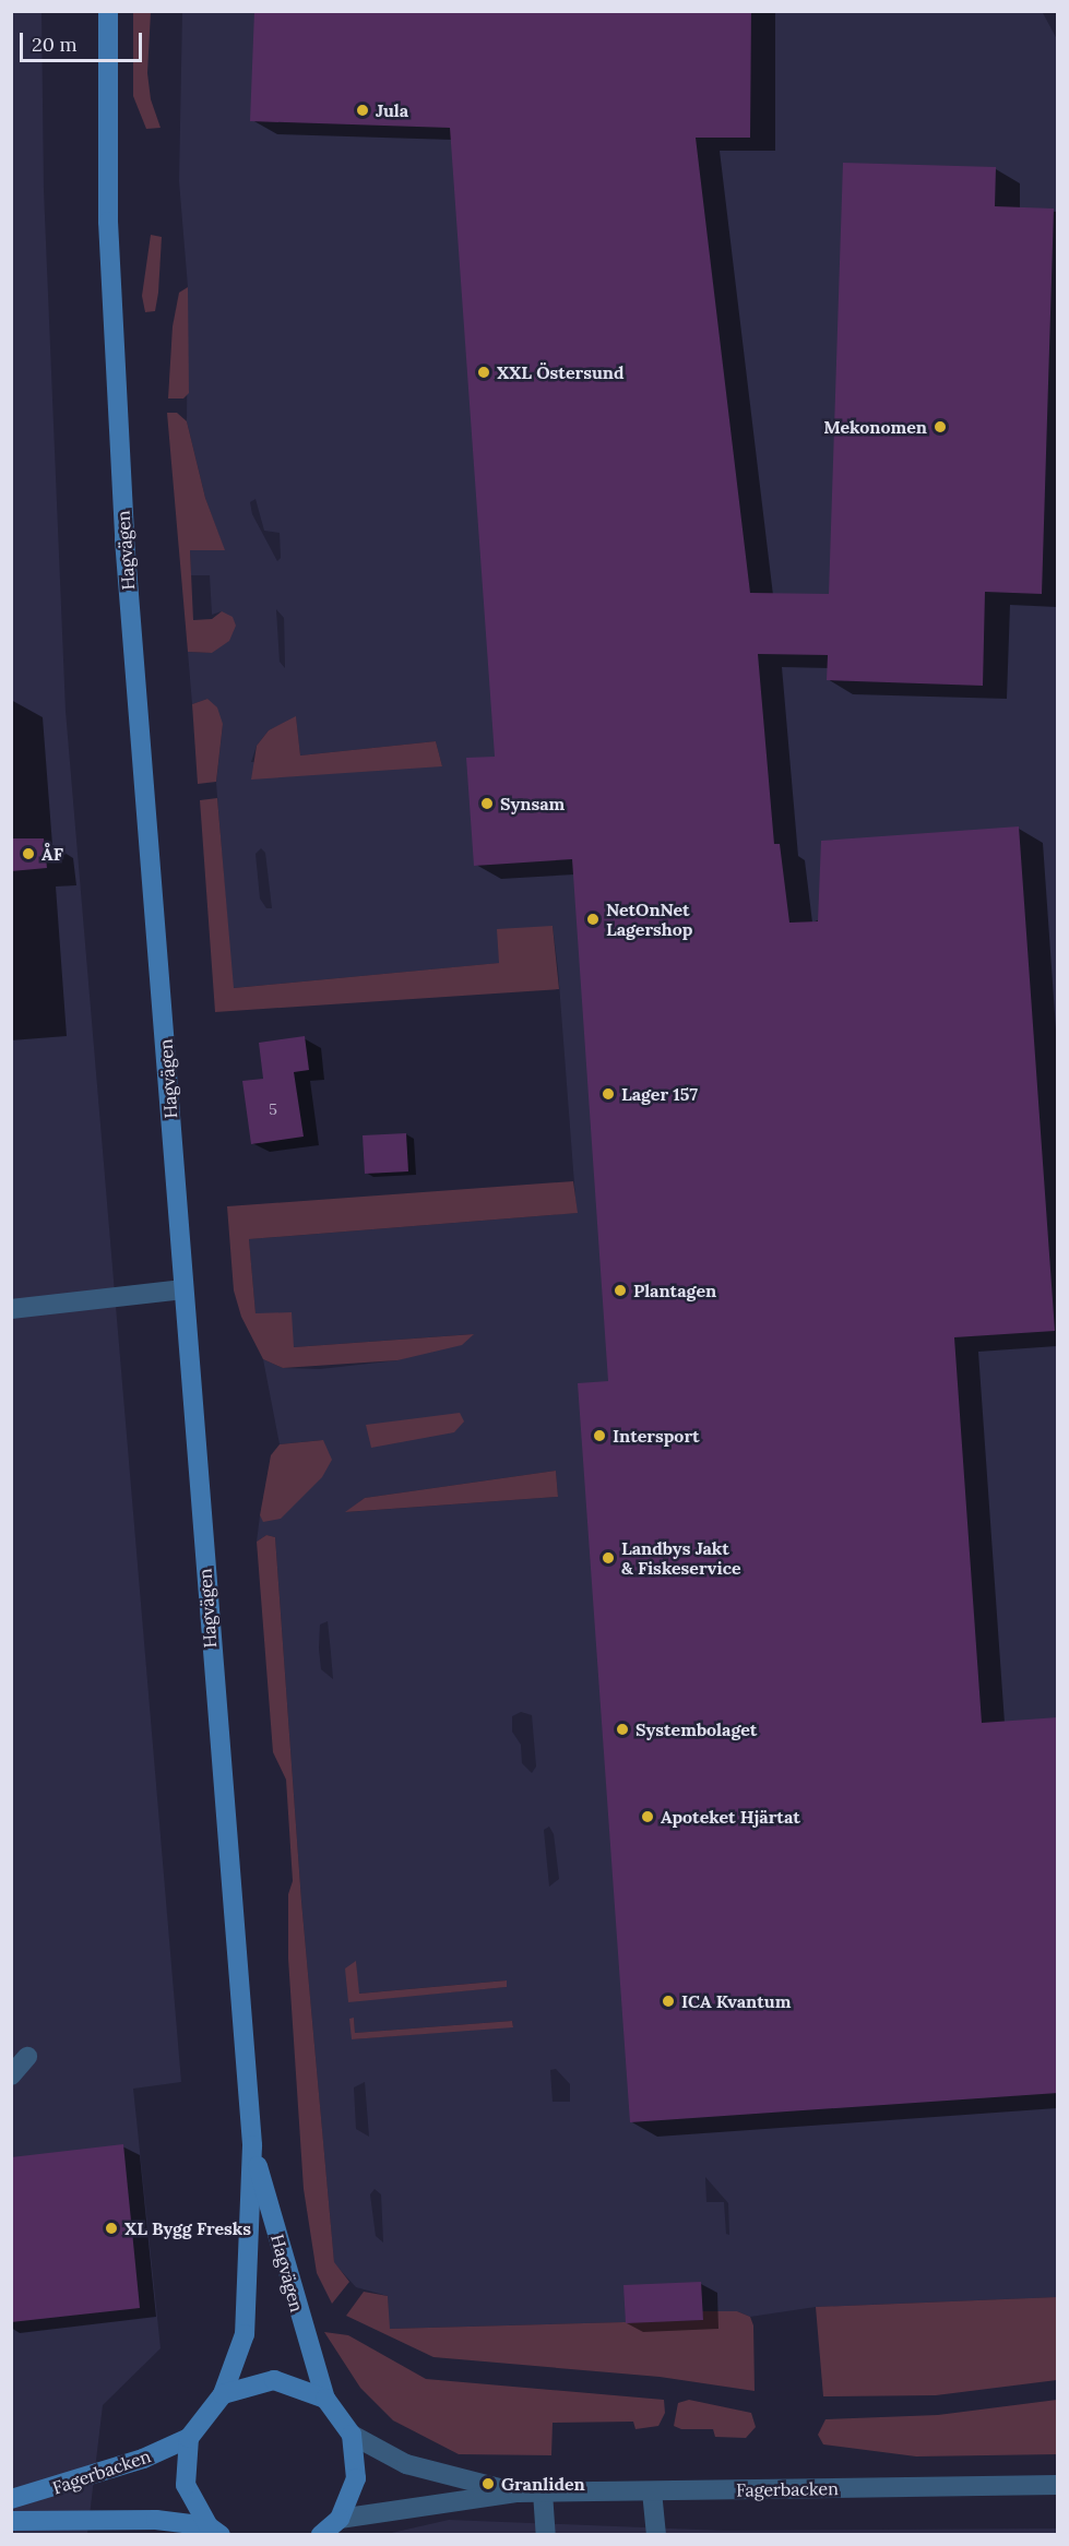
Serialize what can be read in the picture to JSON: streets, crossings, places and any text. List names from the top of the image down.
{
  "streets": {
    "street": ["Hagvägen", "Fagerbacken"]
  },
  "crossings": [
    ["Hagvägen", "Fagerbacken"]
  ],
  "places": [
    "Jula",
    "XXL Östersund",
    "Mekonomen",
    "Synsam",
    "ÅF",
    "NetOnNet Lagershop",
    "Lager 157",
    "Plantagen",
    "Intersport",
    "Landbys Jakt & Fiskeservice",
    "Systembolaget",
    "Apoteket Hjärtat",
    "ICA Kvantum",
    "XL Bygg Fresks",
    "Granliden"
  ],
  "house_numbers": ["5"],
  "scale_bar": "20 m"
}
